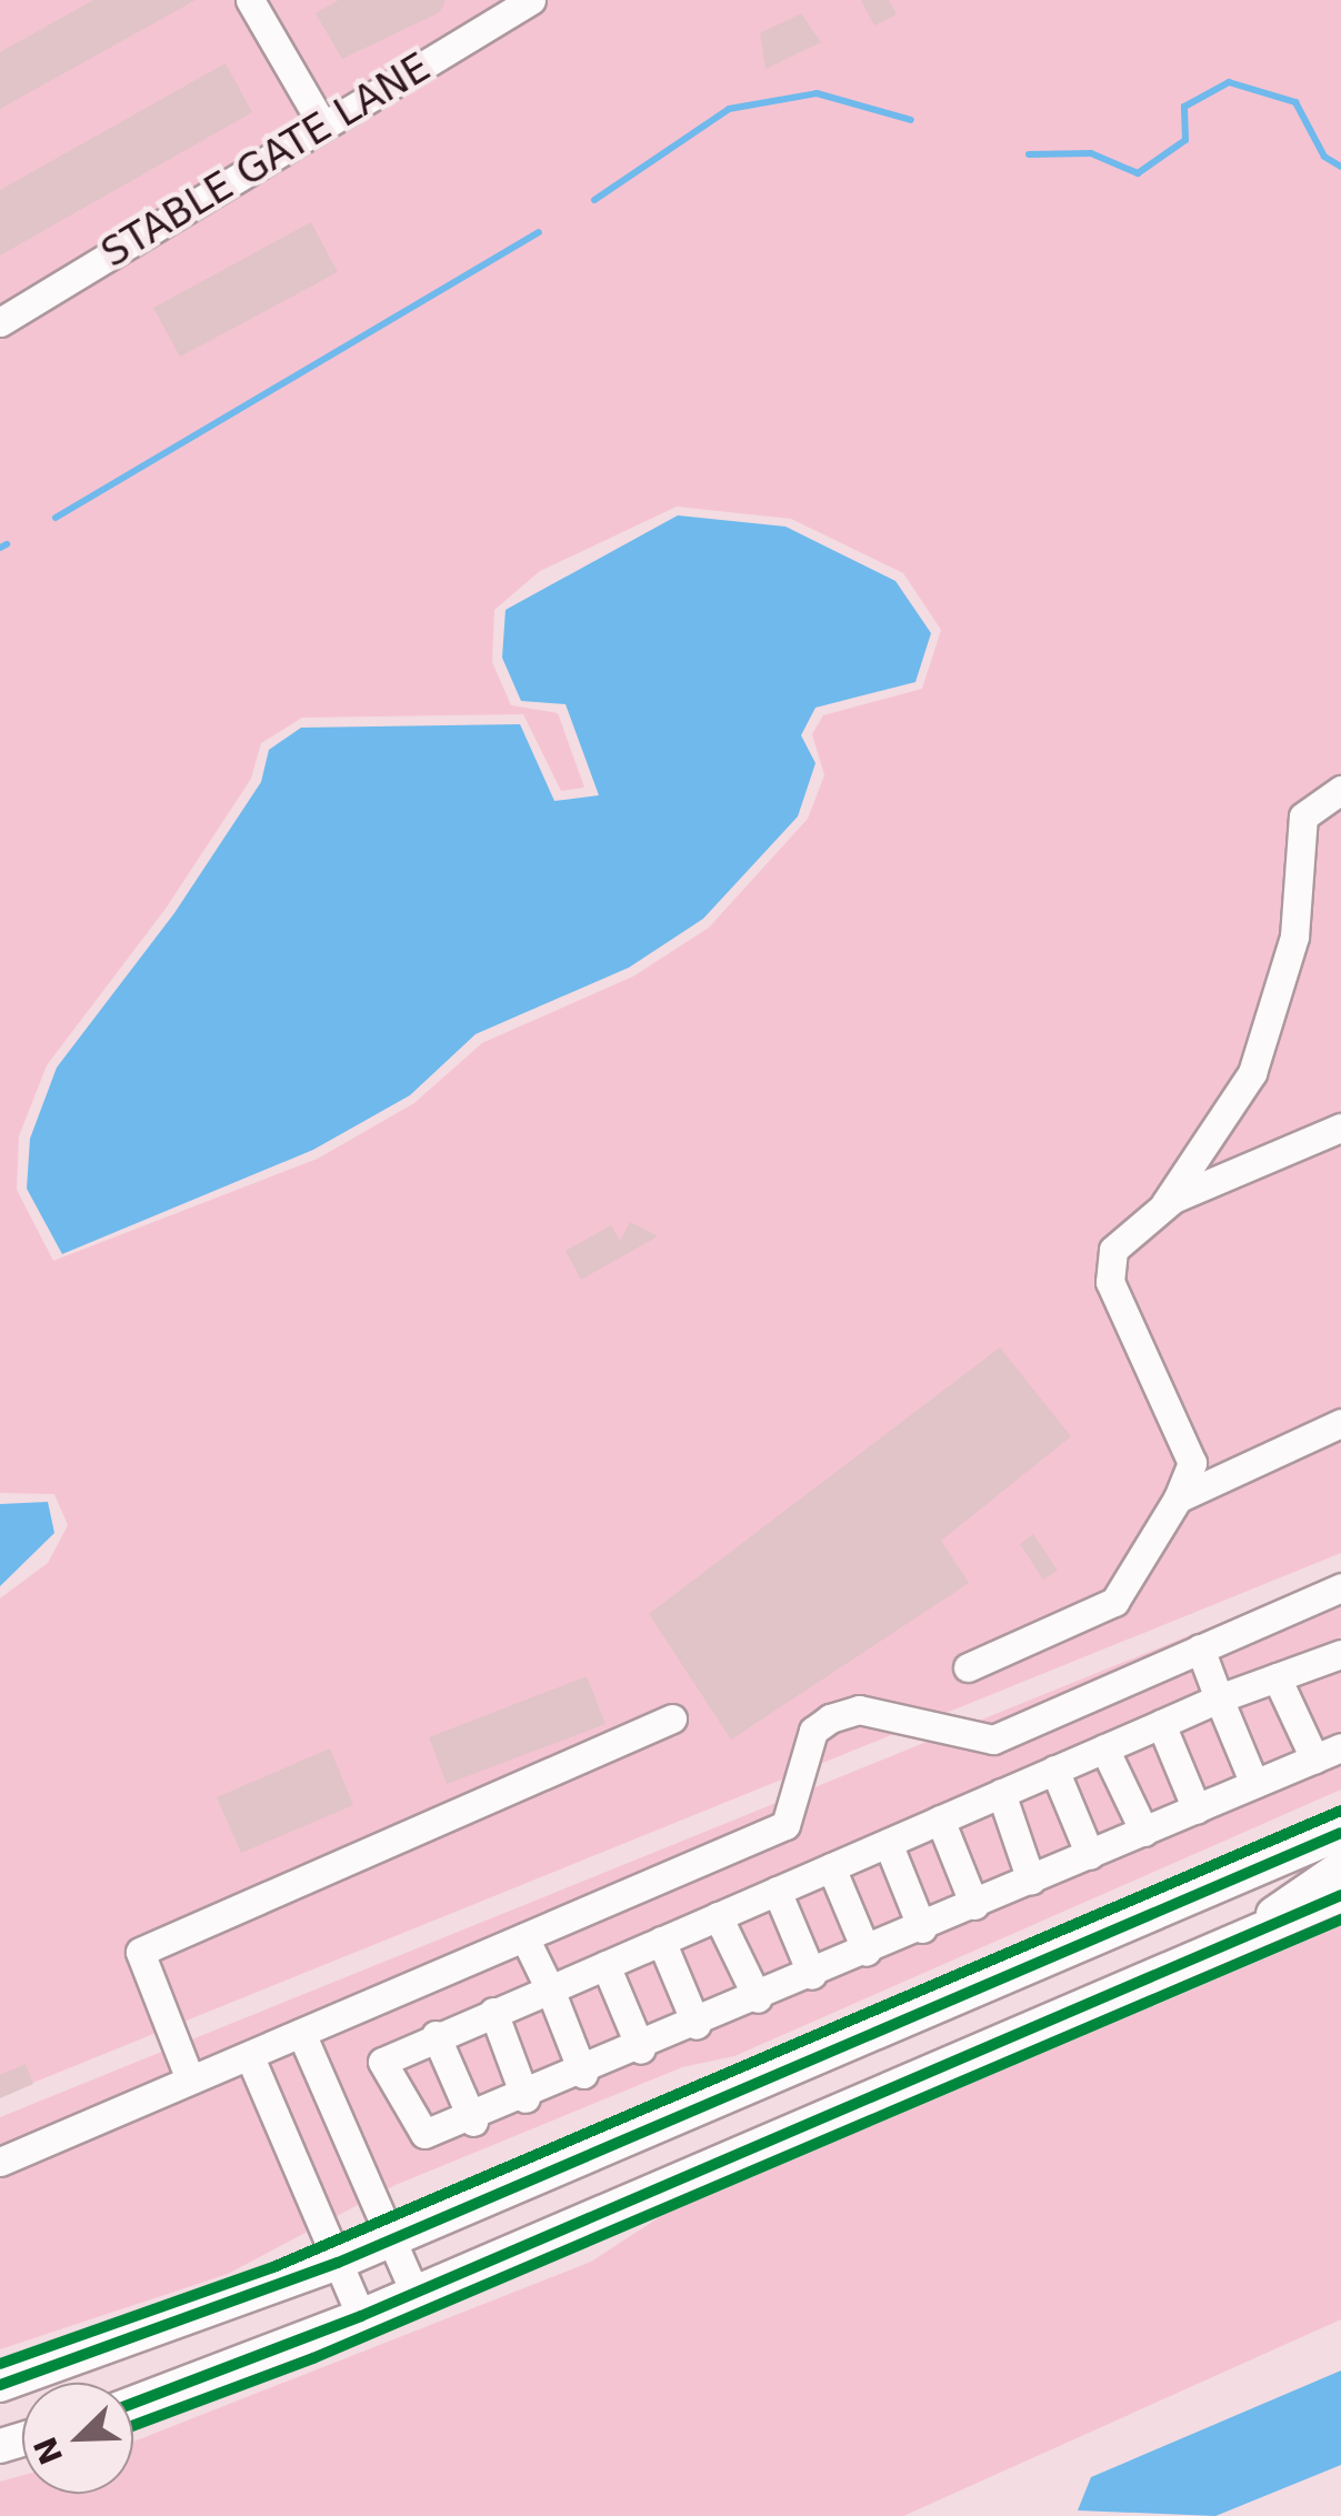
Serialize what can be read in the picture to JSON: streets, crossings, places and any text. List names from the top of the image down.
{
  "streets": {
    "lane": ["STABLE GATE LANE"]
  },
  "north": "bottom left"
}
